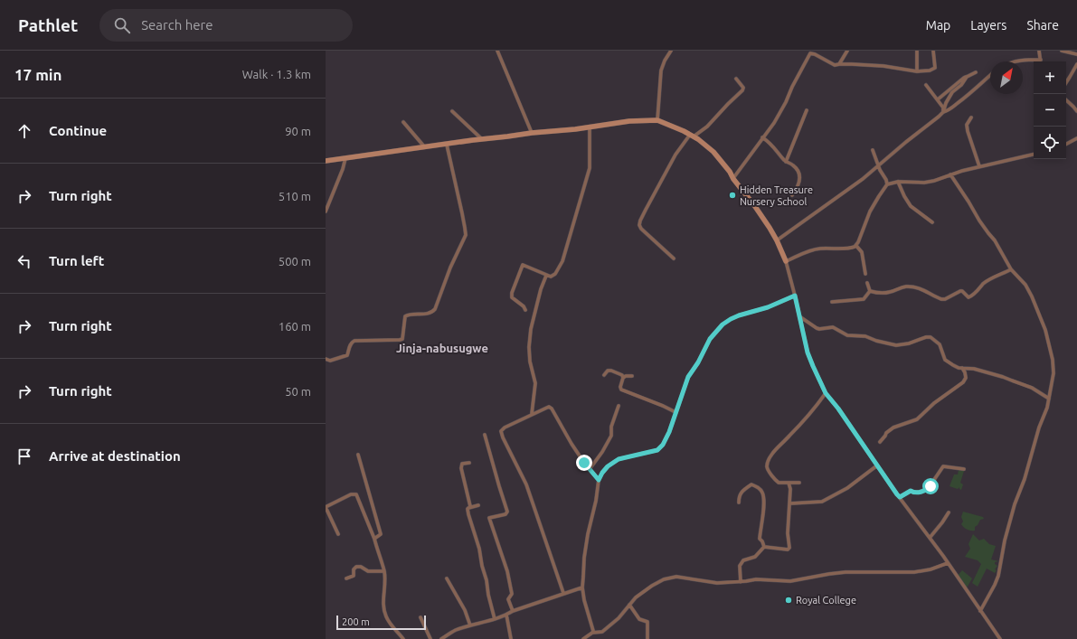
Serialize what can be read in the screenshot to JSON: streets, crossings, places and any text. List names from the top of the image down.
{
  "districts": ["Jinja-nabusugwe"],
  "places": ["Hidden Treasure Nursery School", "Royal College"],
  "scale_bar": "200 m",
  "north": "top right",
  "page": {
    "header": "Pathlet",
    "search": "Search here",
    "nav": ["Map", "Layers", "Share"],
    "heading": ["17 min", "Walk · 1.3 km"],
    "map_buttons": ["+", "−"],
    "list": [
      ["Continue", "90 m"],
      ["Turn right", "510 m"],
      ["Turn left", "500 m"],
      ["Turn right", "160 m"],
      ["Turn right", "50 m"],
      "Arrive at destination"
    ],
    "scale": "200 m"
  }
}
